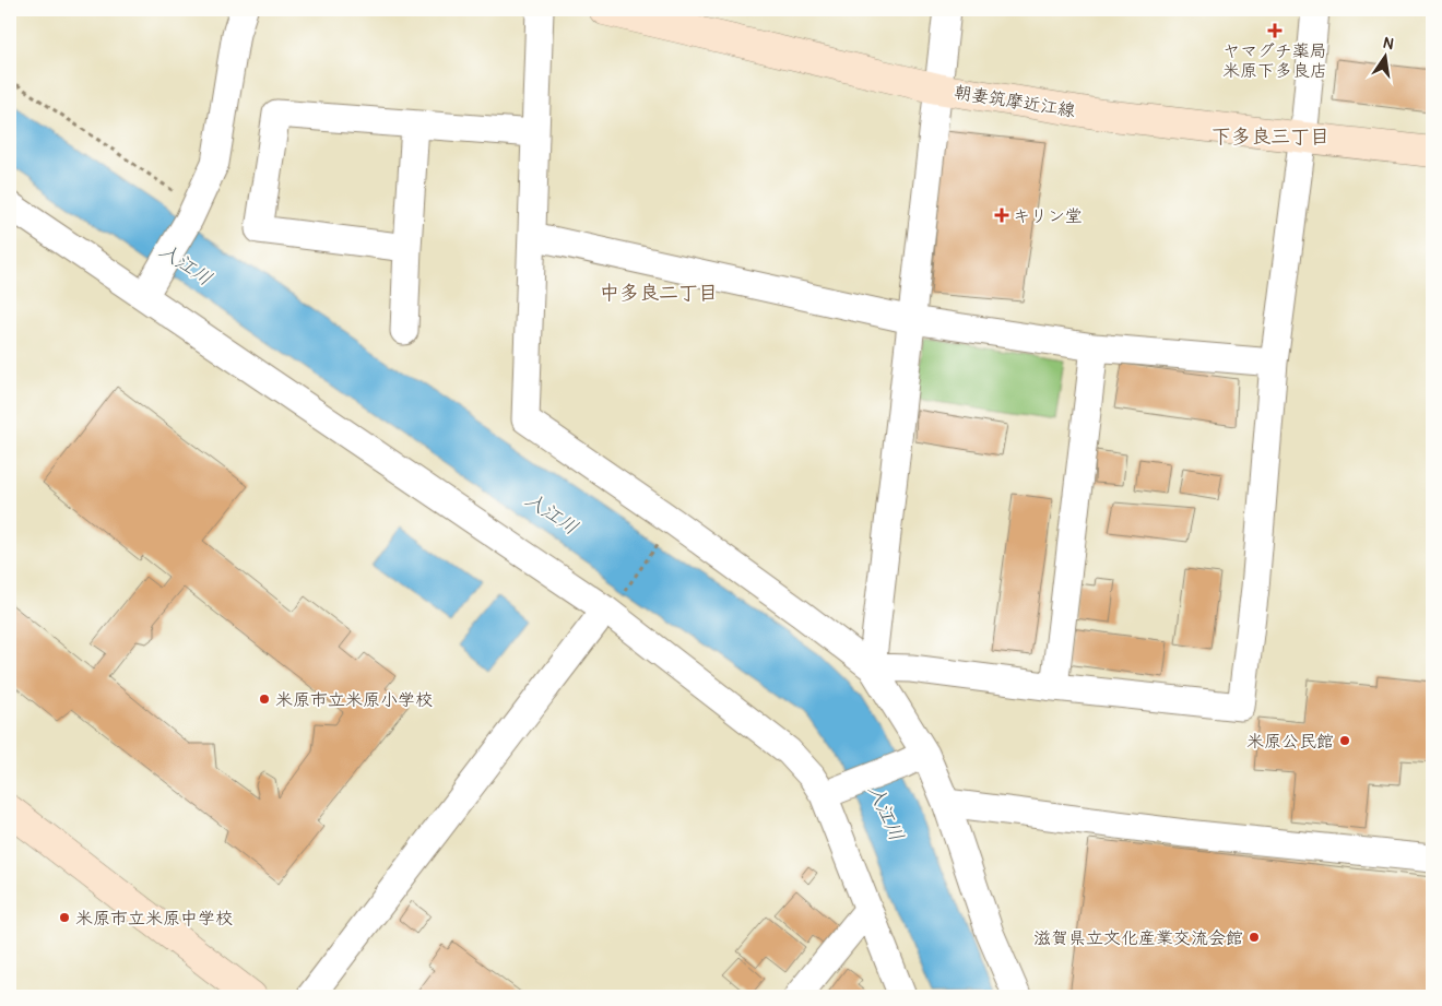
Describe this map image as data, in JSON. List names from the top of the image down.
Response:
{
  "streets": {
    "main road": ["朝妻筑摩近江線"]
  },
  "districts": ["下多良三丁目", "中多良二丁目"],
  "water": ["入江川"],
  "places": {
    "health": ["ヤマグチ薬局 米原下多良店", "キリン堂"],
    "other": [
      "米原市立米原小学校",
      "米原公民館",
      "米原市立米原中学校",
      "滋賀県立文化産業交流会館"
    ]
  },
  "north": "top"
}
